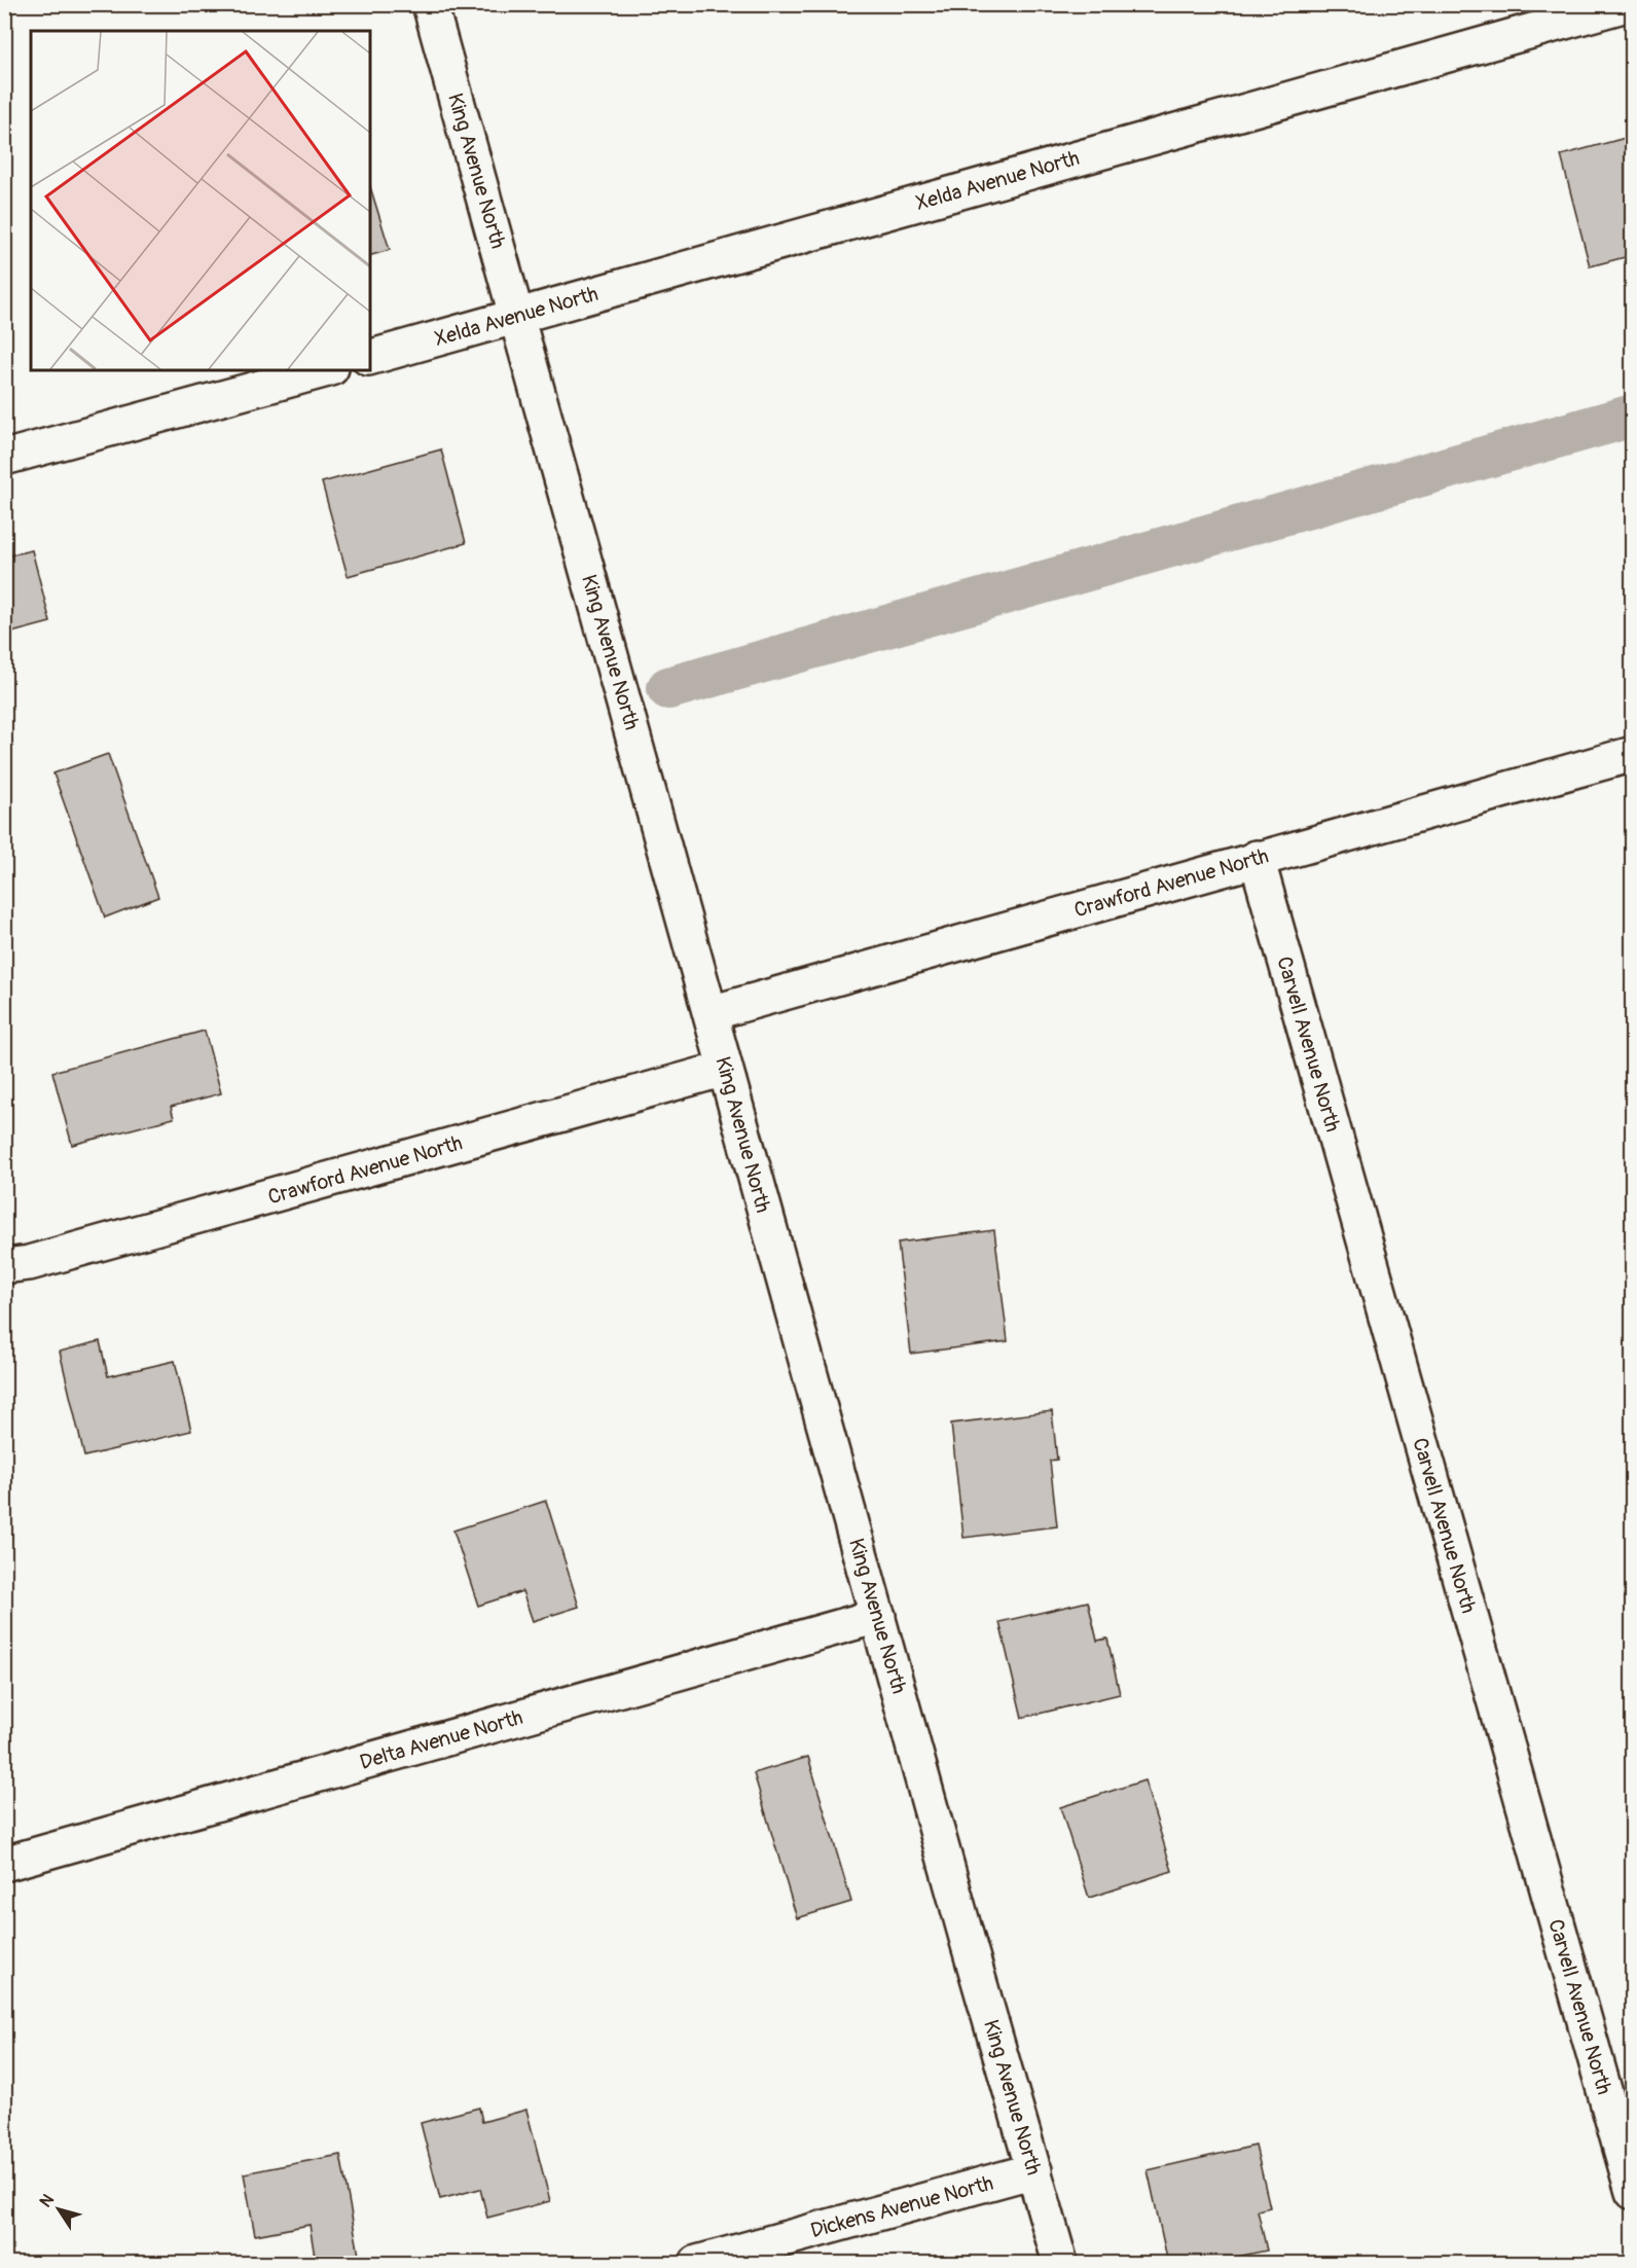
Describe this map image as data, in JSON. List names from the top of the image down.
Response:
{
  "streets": {
    "street": [
      "King Avenue North",
      "Xelda Avenue North",
      "Crawford Avenue North",
      "Carvell Avenue North",
      "Delta Avenue North",
      "Dickens Avenue North"
    ]
  },
  "crossings": [
    ["King Avenue North", "Xelda Avenue North"],
    ["King Avenue North", "Crawford Avenue North"],
    ["King Avenue North", "Delta Avenue North"],
    ["King Avenue North", "Dickens Avenue North"],
    ["Crawford Avenue North", "Carvell Avenue North"]
  ],
  "north": "top left"
}
